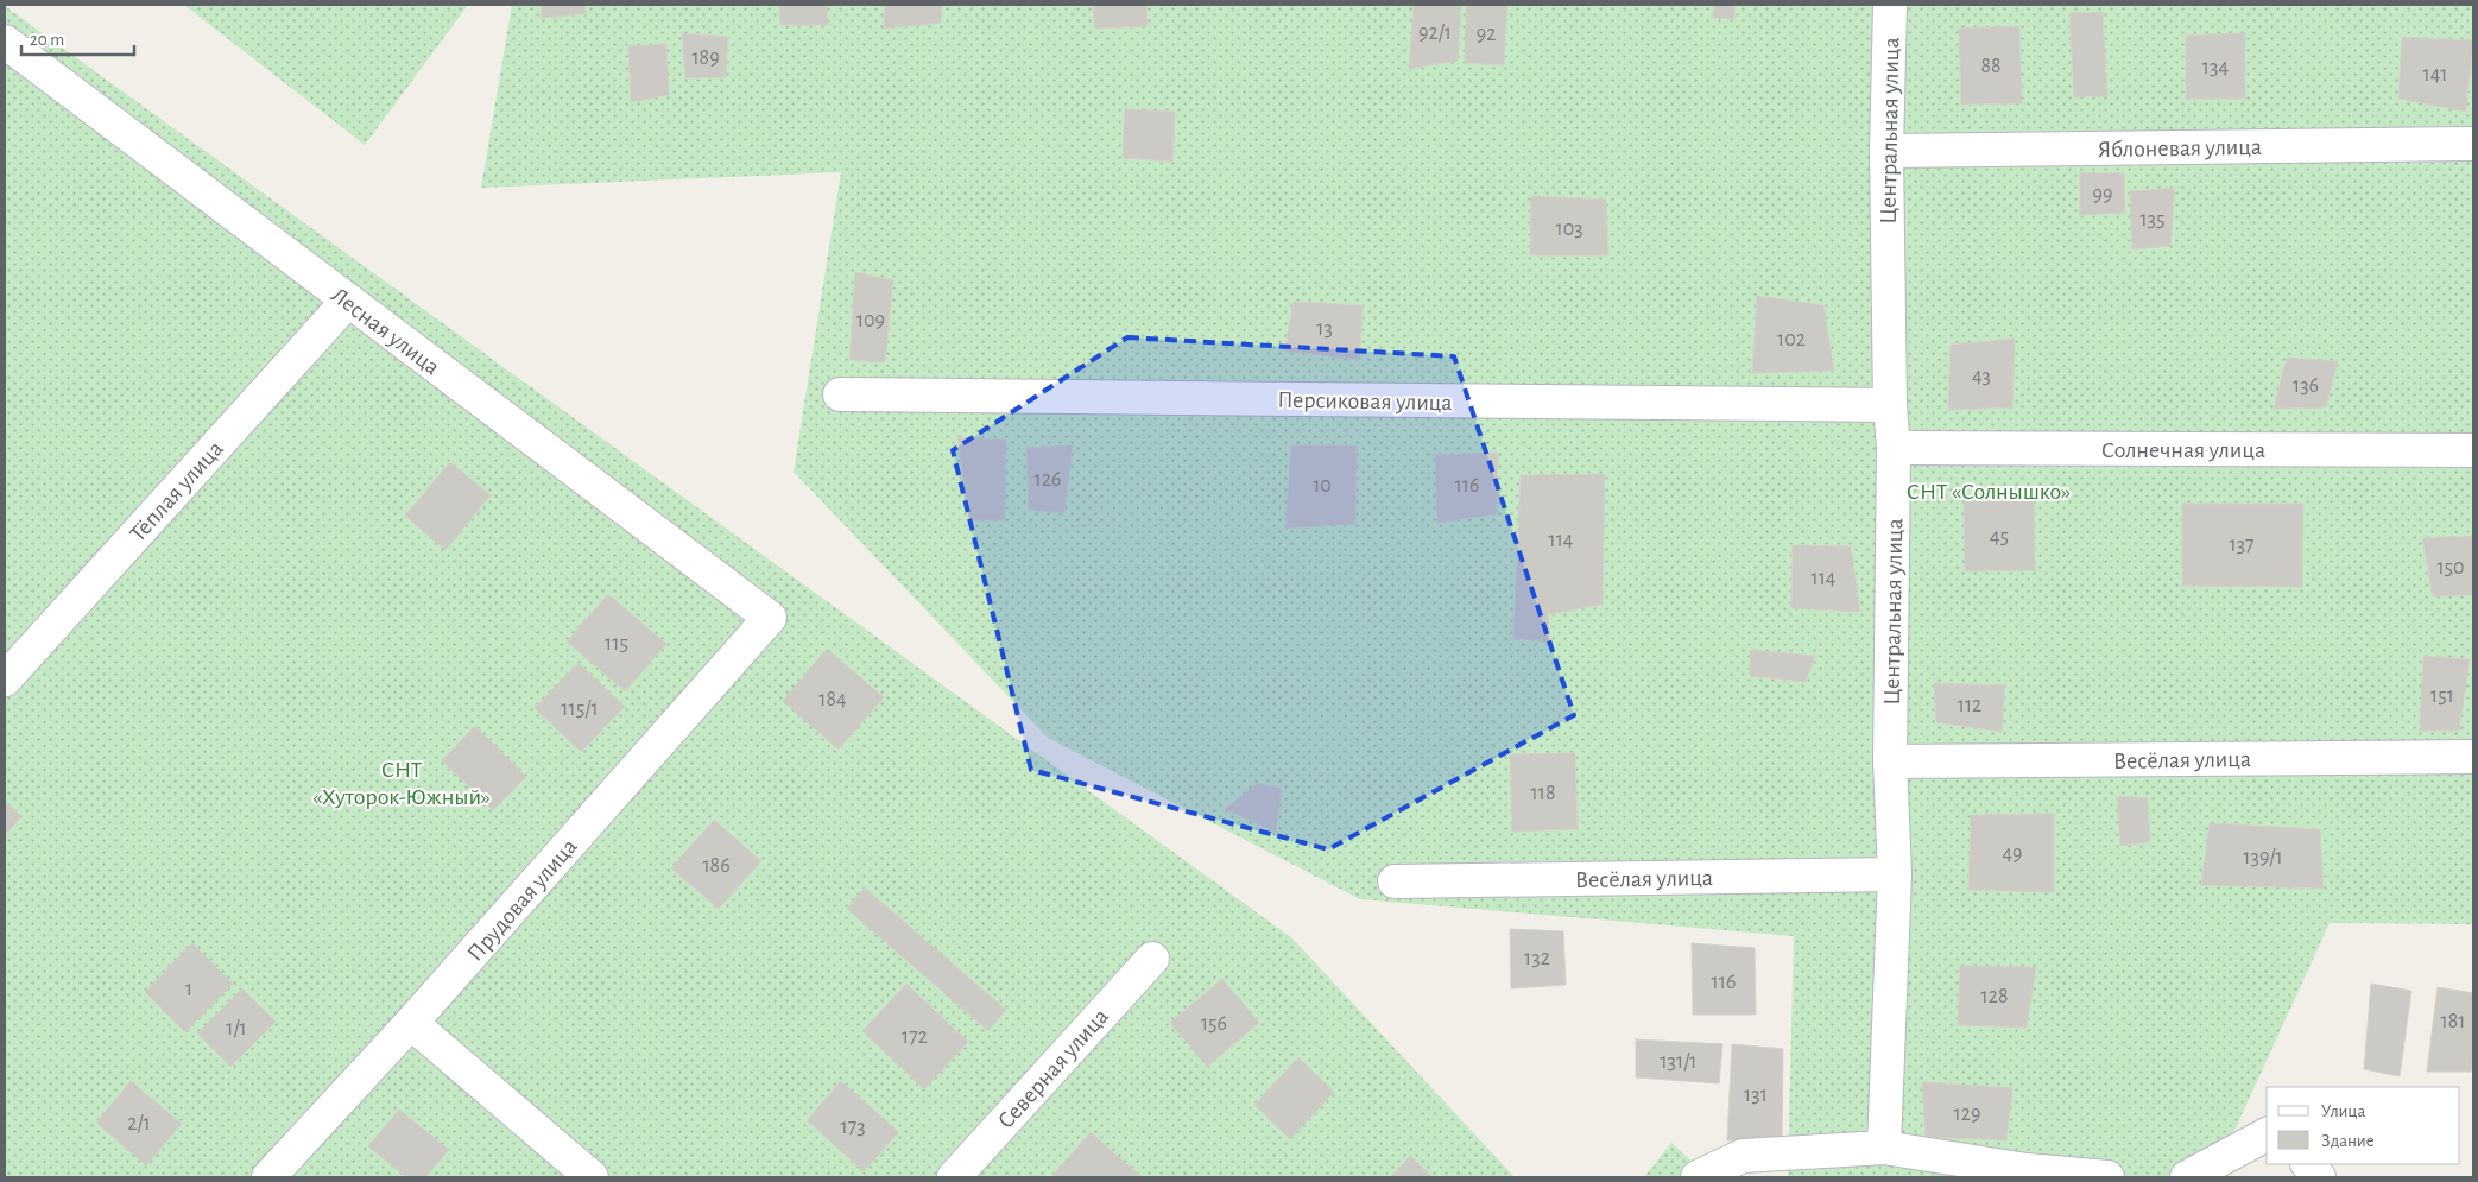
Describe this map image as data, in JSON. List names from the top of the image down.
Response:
{
  "streets": {
    "street": [
      "Центральная улица",
      "Яблоневая улица",
      "Лесная улица",
      "Персиковая улица",
      "Солнечная улица",
      "Тёплая улица",
      "Весёлая улица",
      "Прудовая улица",
      "Северная улица"
    ]
  },
  "crossings": [
    ["Центральная улица", "Яблоневая улица"],
    ["Центральная улица", "Персиковая улица"],
    ["Центральная улица", "Солнечная улица"],
    ["Центральная улица", "Весёлая улица"],
    ["Лесная улица", "Тёплая улица"],
    ["Лесная улица", "Прудовая улица"]
  ],
  "parks": ["СНТ «Солнышко»", "СНТ «Хуторок-Южный»"],
  "house_numbers": [
    "92/1",
    "92",
    "189",
    "88",
    "134",
    "141",
    "99",
    "135",
    "103",
    "109",
    "13",
    "102",
    "43",
    "136",
    "126",
    "10",
    "116",
    "45",
    "114",
    "137",
    "150",
    "114",
    "115",
    "151",
    "184",
    "112",
    "115/1",
    "118",
    "49",
    "139/1",
    "186",
    "132",
    "116",
    "1",
    "128",
    "181",
    "156",
    "1/1",
    "172",
    "131/1",
    "131",
    "129",
    "2/1",
    "173"
  ],
  "legend": ["Улица", "Здание"],
  "scale_bar": "20 m"
}
